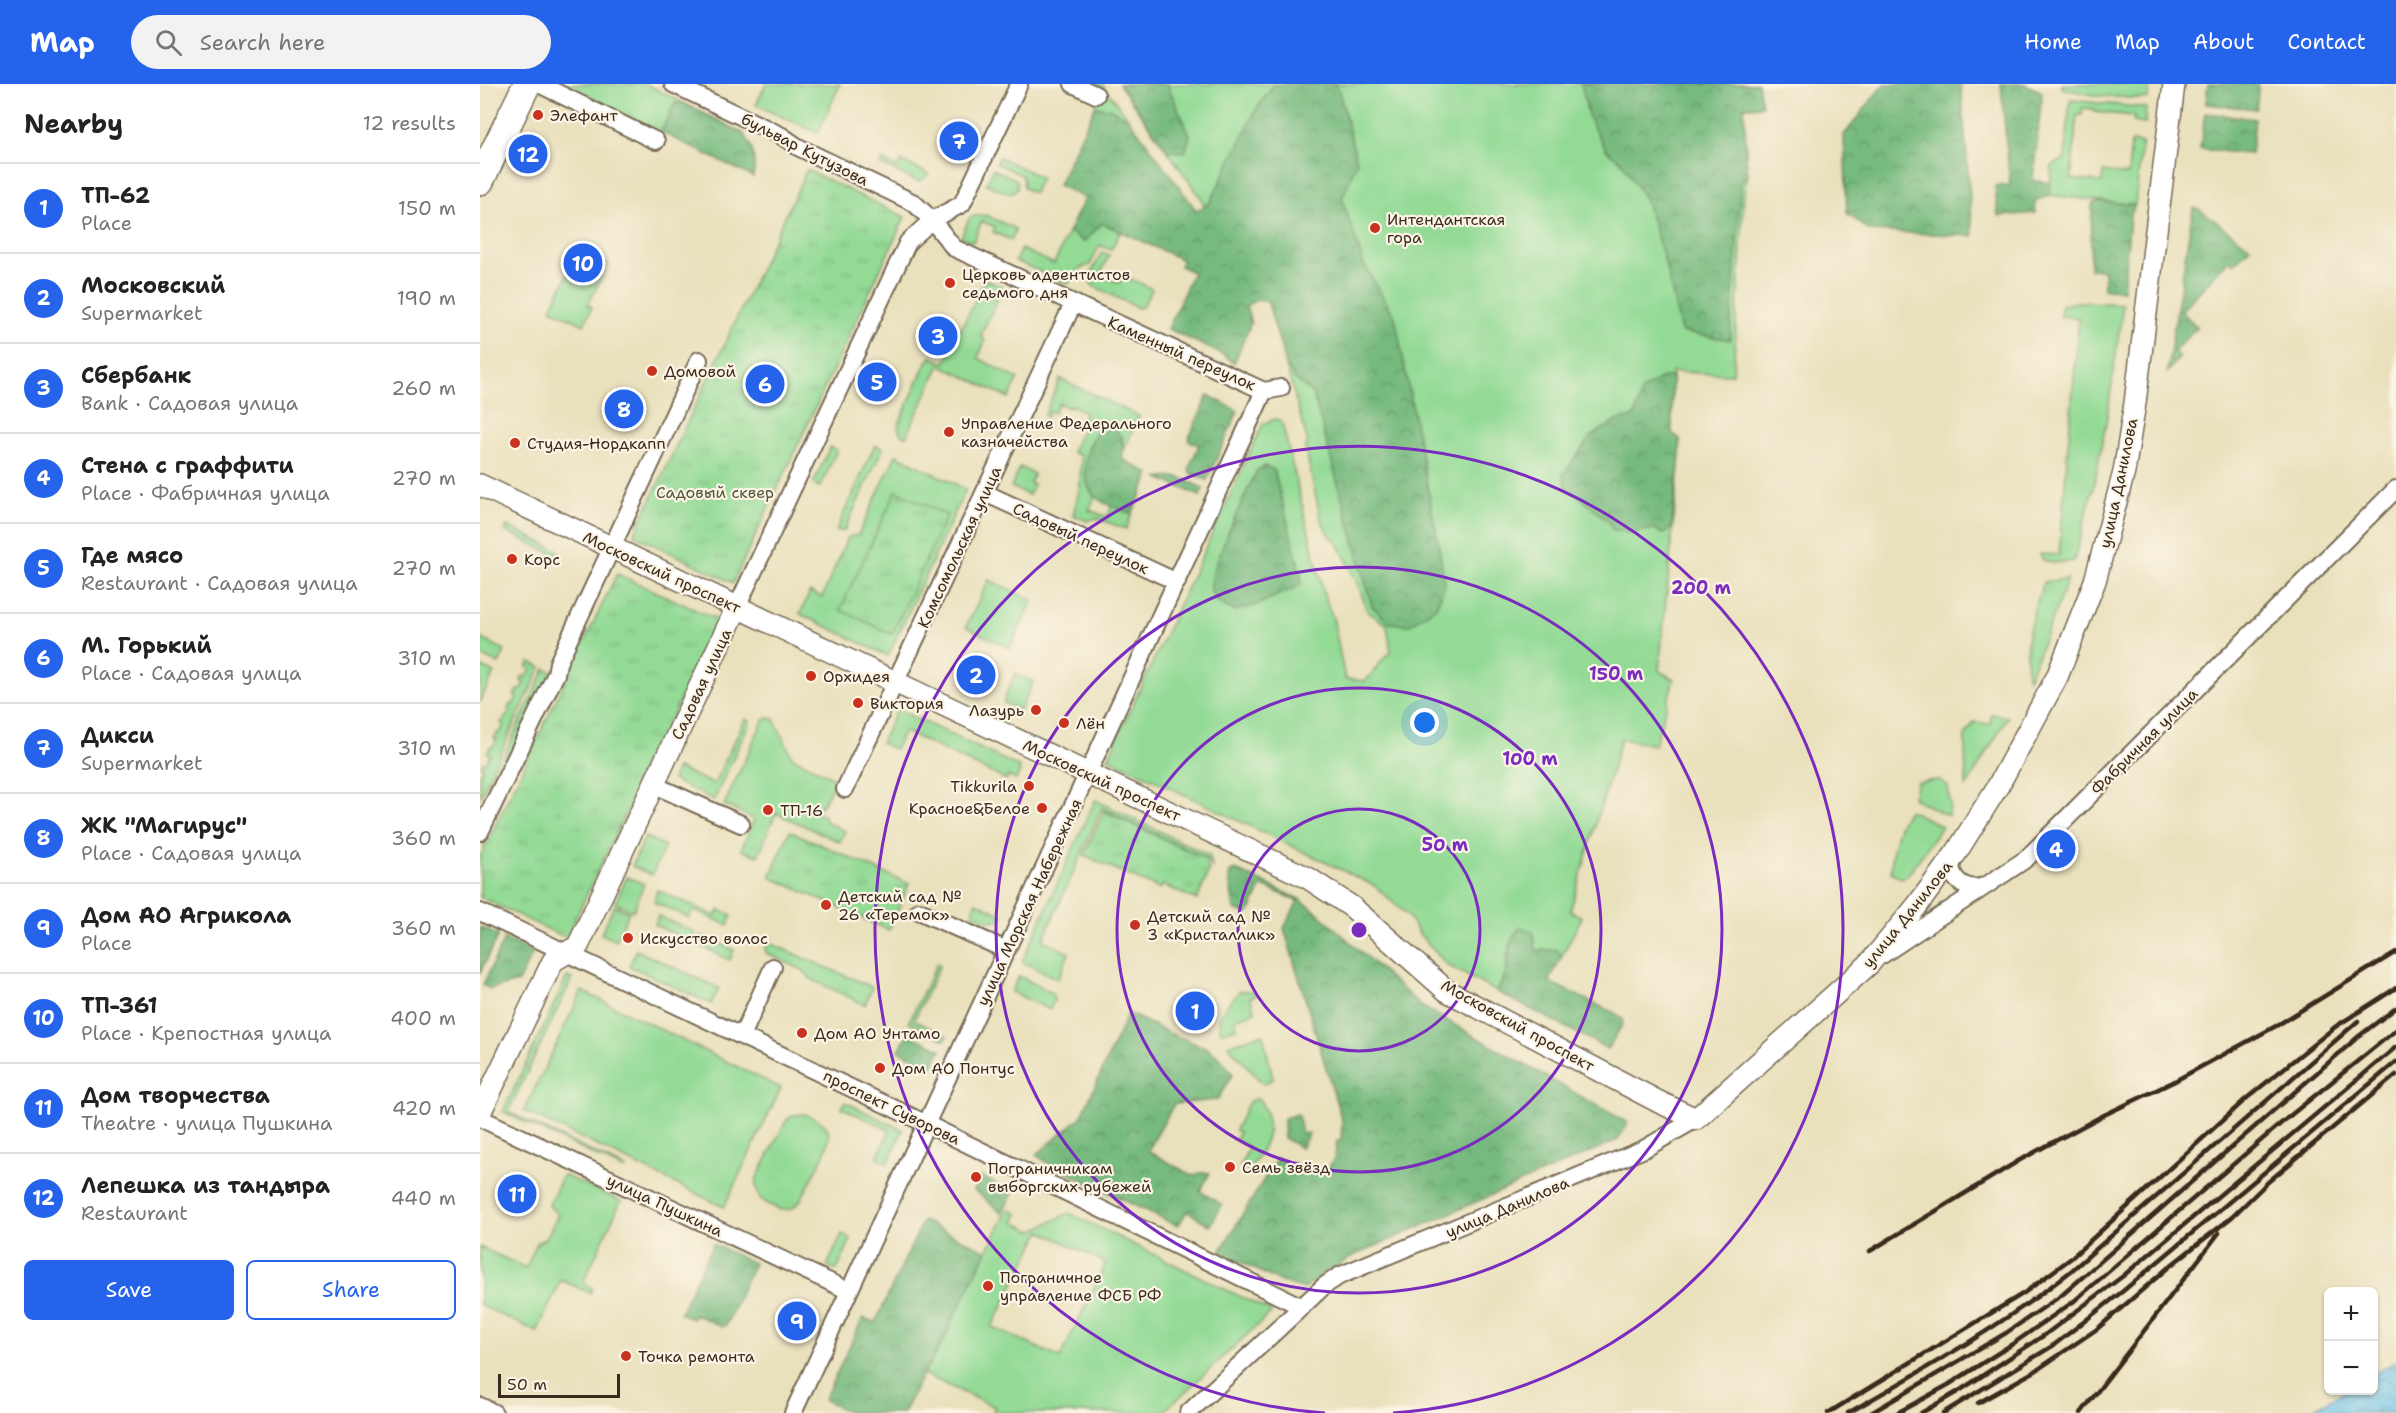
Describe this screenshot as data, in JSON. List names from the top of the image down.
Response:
{
  "streets": {
    "street": [
      "бульвар Кутузова",
      "Каменный переулок",
      "улица Данилова",
      "Садовый переулок",
      "Комсомольская улица",
      "Московский проспект",
      "Садовая улица",
      "Фабричная улица",
      "улица Морская Набережная",
      "проспект Суворова",
      "улица Пушкина"
    ]
  },
  "crossings": [
    ["бульвар Кутузова", "Каменный переулок"],
    ["бульвар Кутузова", "Садовая улица"],
    ["Каменный переулок", "Комсомольская улица"],
    ["Каменный переулок", "Садовая улица"],
    ["Каменный переулок", "улица Морская Набережная"],
    ["улица Данилова", "Московский проспект"],
    ["улица Данилова", "Фабричная улица"],
    ["улица Данилова", "проспект Суворова"],
    ["Садовый переулок", "Комсомольская улица"],
    ["Садовый переулок", "улица Морская Набережная"],
    ["Комсомольская улица", "Московский проспект"],
    ["Московский проспект", "Садовая улица"],
    ["Московский проспект", "улица Морская Набережная"],
    ["Садовая улица", "проспект Суворова"],
    ["Садовая улица", "улица Пушкина"],
    ["улица Морская Набережная", "проспект Суворова"],
    ["улица Морская Набережная", "улица Пушкина"]
  ],
  "parks": ["Садовый сквер"],
  "places": [
    "Элефант",
    "Интендантская гора",
    "Церковь адвентистов седьмого дня",
    "Домовой",
    "Управление Федерального казначейства",
    "Студия-Нордкапп",
    "Корс",
    "Орхидея",
    "Виктория",
    "Лазурь",
    "Лён",
    "Tikkurila",
    "Красное&Белое",
    "ТП-16",
    "Детский сад № 26 «Теремок»",
    "Детский сад № 3 «Кристаллик»",
    "Искусство волос",
    "Дом АО Унтамо",
    "Дом АО Понтус",
    "Семь звёзд",
    "Пограничникам выборгских рубежей",
    "Пограничное управление ФСБ РФ",
    "Точка ремонта"
  ],
  "scale_bar": "50 m",
  "page": {
    "header": "Map",
    "search": "Search here",
    "nav": [
      "Home",
      "Map",
      "About",
      "Contact"
    ],
    "heading": ["Nearby", "12 results"],
    "pins": [
      "7",
      "12",
      "10",
      "3",
      "5",
      "6",
      "8",
      "2",
      "4",
      "1",
      "11",
      "9"
    ],
    "list": [
      {
        "mark": "1",
        "name": "ТП-62",
        "note": "Place",
        "value": "150 m"
      },
      {
        "mark": "2",
        "name": "Московский",
        "note": "Supermarket",
        "value": "190 m"
      },
      {
        "mark": "3",
        "name": "Сбербанк",
        "note": "Bank · Садовая улица",
        "value": "260 m"
      },
      {
        "mark": "4",
        "name": "Стена с граффити",
        "note": "Place · Фабричная улица",
        "value": "270 m"
      },
      {
        "mark": "5",
        "name": "Где мясо",
        "note": "Restaurant · Садовая улица",
        "value": "270 m"
      },
      {
        "mark": "6",
        "name": "М. Горький",
        "note": "Place · Садовая улица",
        "value": "310 m"
      },
      {
        "mark": "7",
        "name": "Дикси",
        "note": "Supermarket",
        "value": "310 m"
      },
      {
        "mark": "8",
        "name": "ЖК \"Магирус\"",
        "note": "Place · Садовая улица",
        "value": "360 m"
      },
      {
        "mark": "9",
        "name": "Дом АО Агрикола",
        "note": "Place",
        "value": "360 m"
      },
      {
        "mark": "10",
        "name": "ТП-361",
        "note": "Place · Крепостная улица",
        "value": "400 m"
      },
      {
        "mark": "11",
        "name": "Дом творчества",
        "note": "Theatre · улица Пушкина",
        "value": "420 m"
      },
      {
        "mark": "12",
        "name": "Лепешка из тандыра",
        "note": "Restaurant",
        "value": "440 m"
      }
    ],
    "buttons": ["Save", "Share"],
    "map_buttons": ["+", "−"],
    "scale": "50 m"
  },
  "rings": [
    "200 m",
    "150 m",
    "100 m",
    "50 m"
  ]
}
